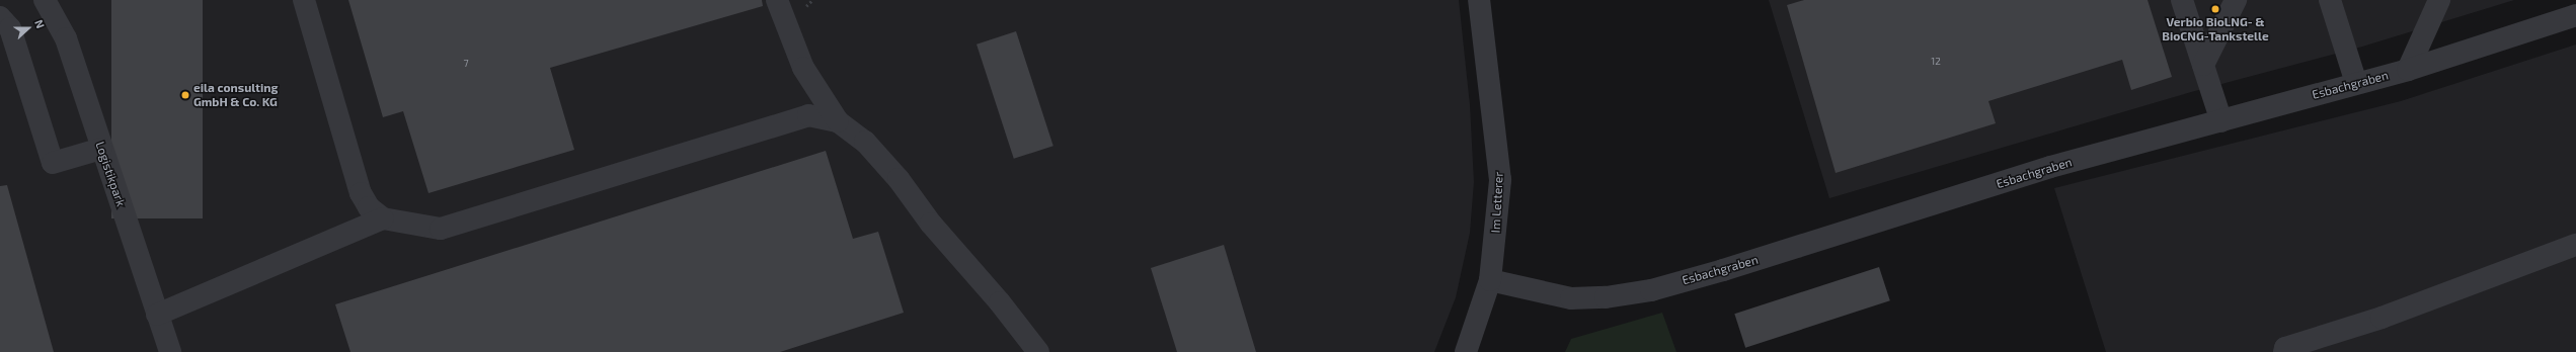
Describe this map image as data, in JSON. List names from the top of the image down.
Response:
{
  "streets": {
    "street": ["Esbachgraben", "Logistikpark", "Im Letterer"]
  },
  "crossings": [
    ["Esbachgraben", "Im Letterer"]
  ],
  "places": ["Verbio BioLNG- & BioCNG-Tankstelle", "eila consulting GmbH & Co. KG"],
  "house_numbers": ["12", "7"],
  "north": "right"
}
